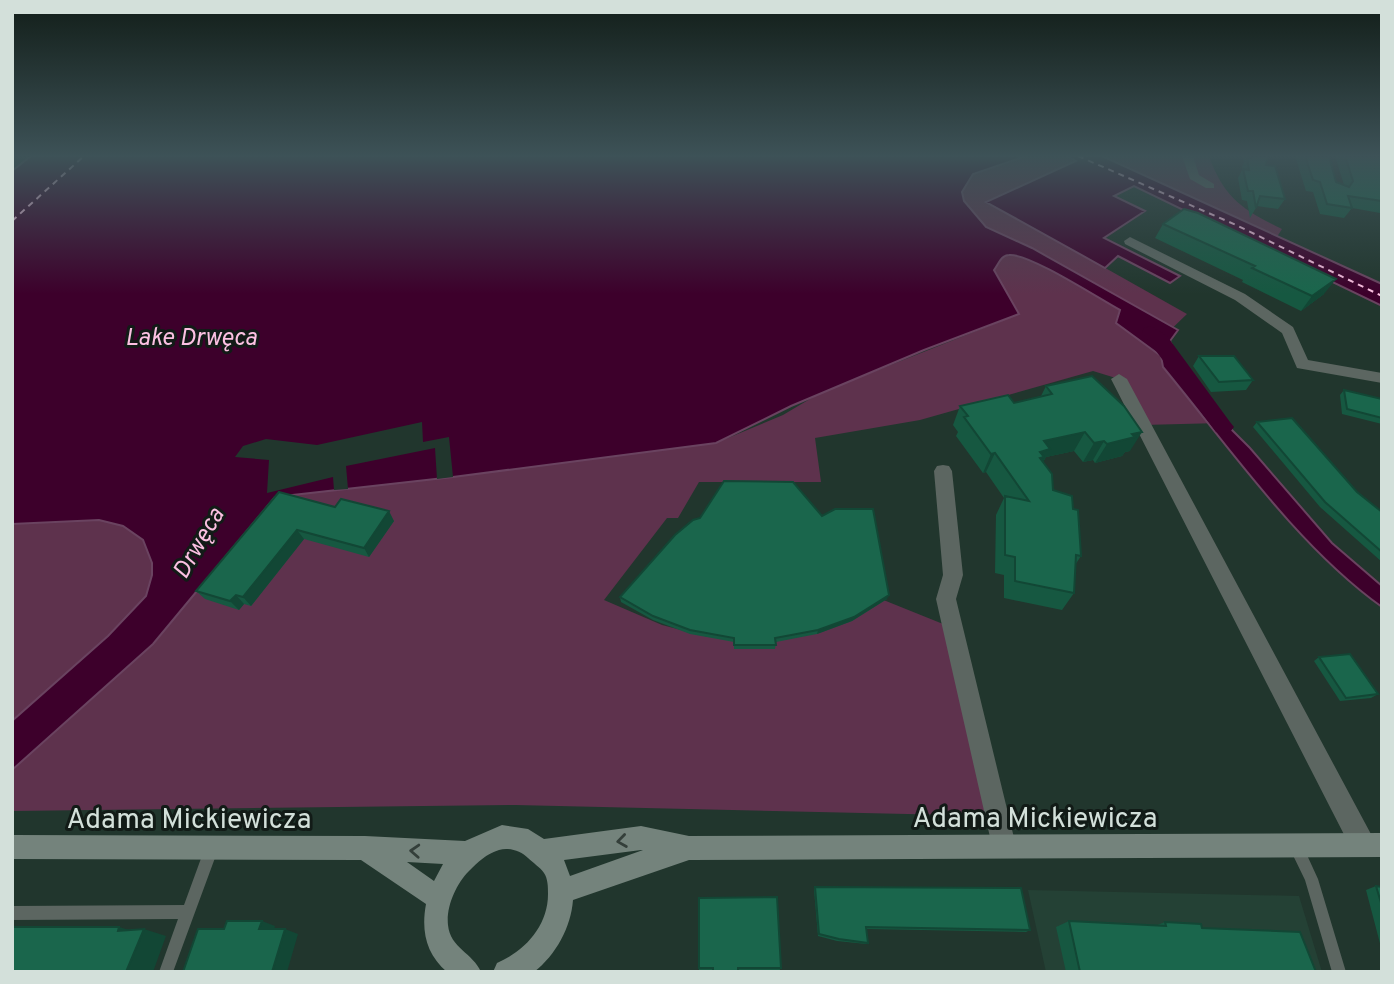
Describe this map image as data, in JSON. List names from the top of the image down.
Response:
{
  "streets": {
    "main road": ["Adama Mickiewicza"]
  },
  "water": ["Lake Drwęca", "Drwęca"]
}
